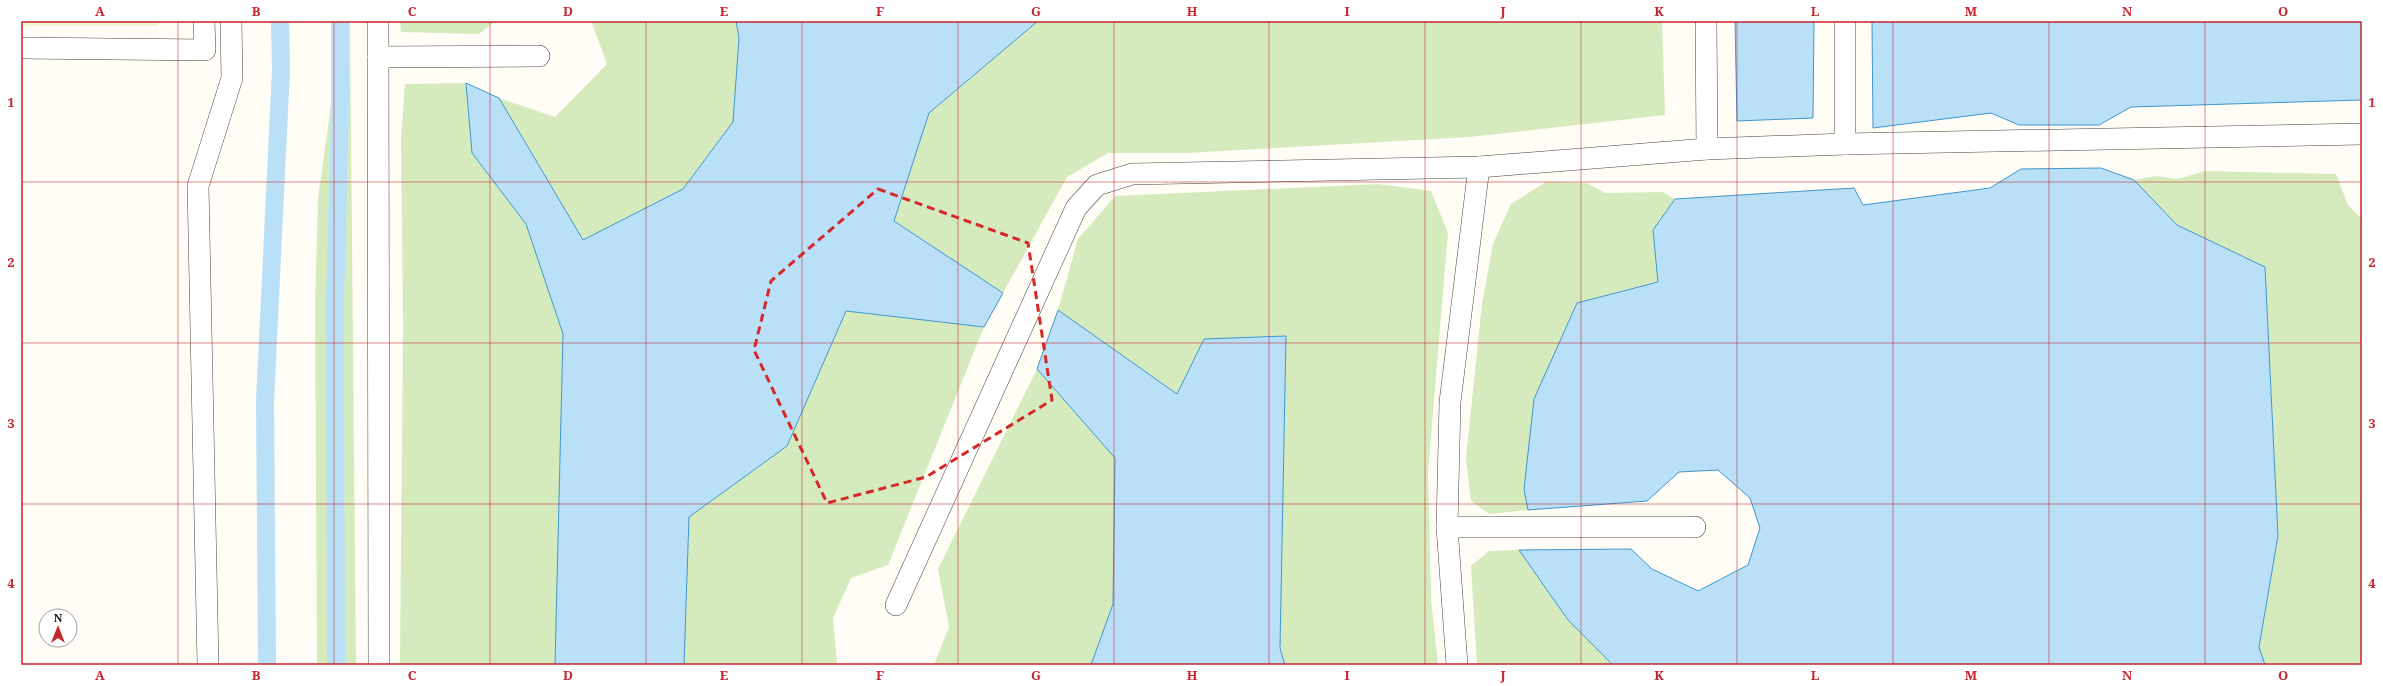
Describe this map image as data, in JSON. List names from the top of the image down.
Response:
{
  "north": "top",
  "grid": {
    "columns": [
      "A",
      "B",
      "C",
      "D",
      "E",
      "F",
      "G",
      "H",
      "I",
      "J",
      "K",
      "L",
      "M",
      "N",
      "O"
    ],
    "rows": [
      "1",
      "2",
      "3",
      "4"
    ]
  }
}
